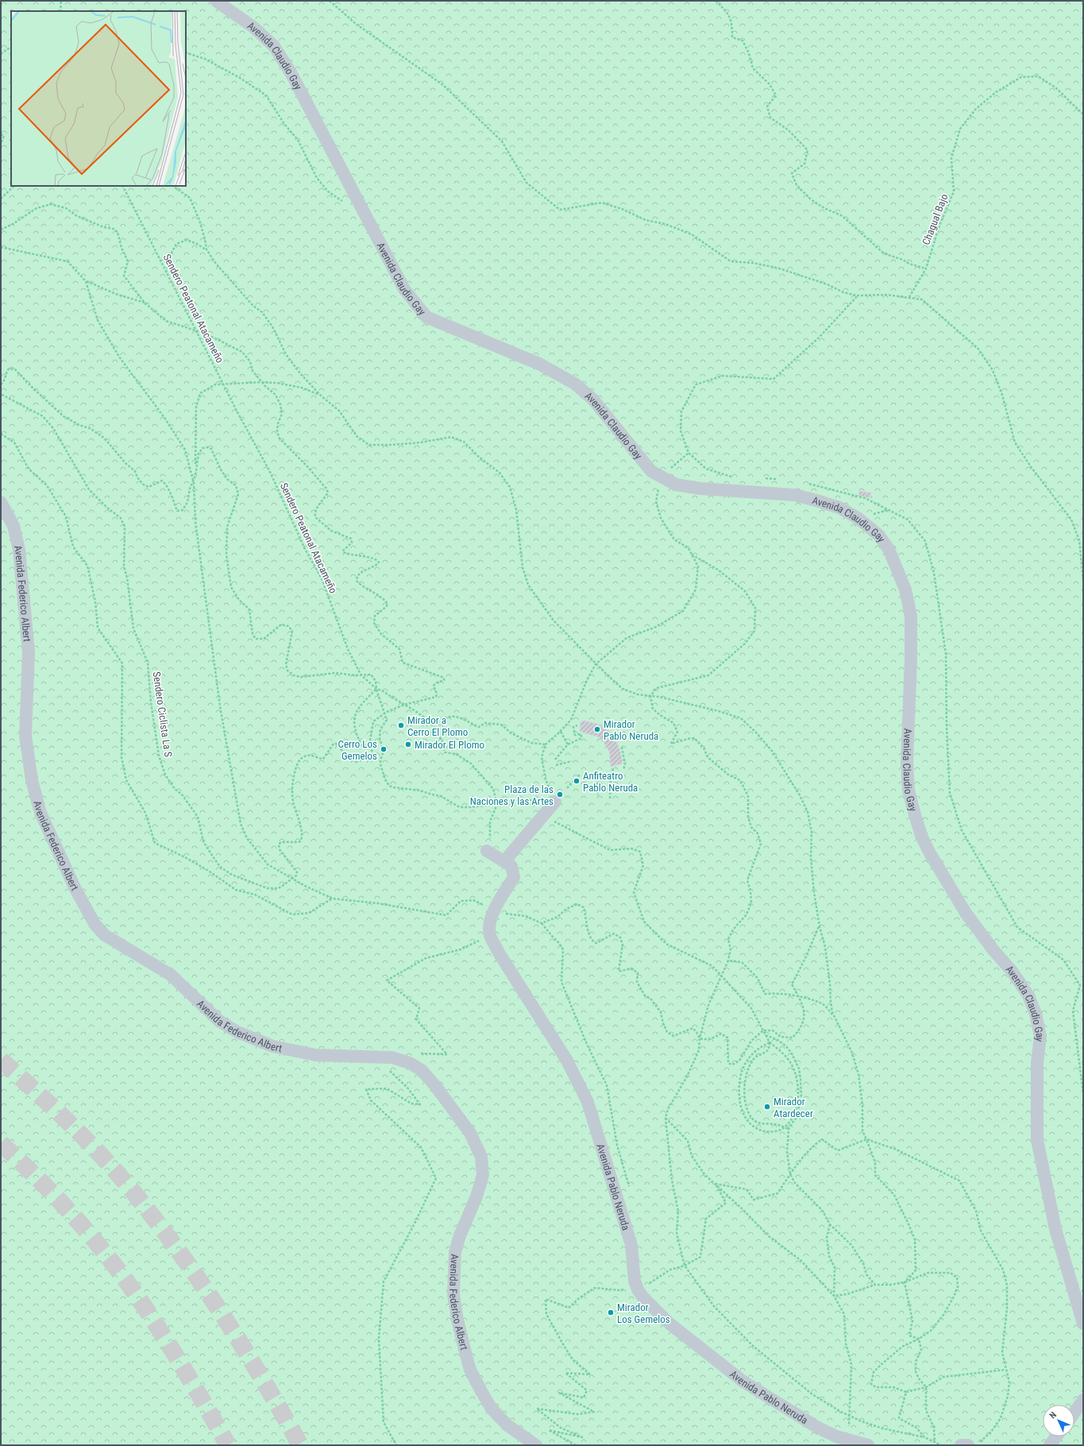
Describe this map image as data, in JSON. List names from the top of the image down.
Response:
{
  "streets": {
    "street": ["Avenida Claudio Gay", "Avenida Federico Albert", "Avenida Pablo Neruda"],
    "path": ["Chagual Bajo", "Sendero Peatonal Atacameño", "Sendero Ciclista La S"]
  },
  "places": [
    "Mirador a Cerro El Plomo",
    "Mirador Pablo Neruda",
    "Mirador El Plomo",
    "Cerro Los Gemelos",
    "Anfiteatro Pablo Neruda",
    "Plaza de las Naciones y las Artes",
    "Mirador Atardecer",
    "Mirador Los Gemelos"
  ],
  "north": "top left"
}
